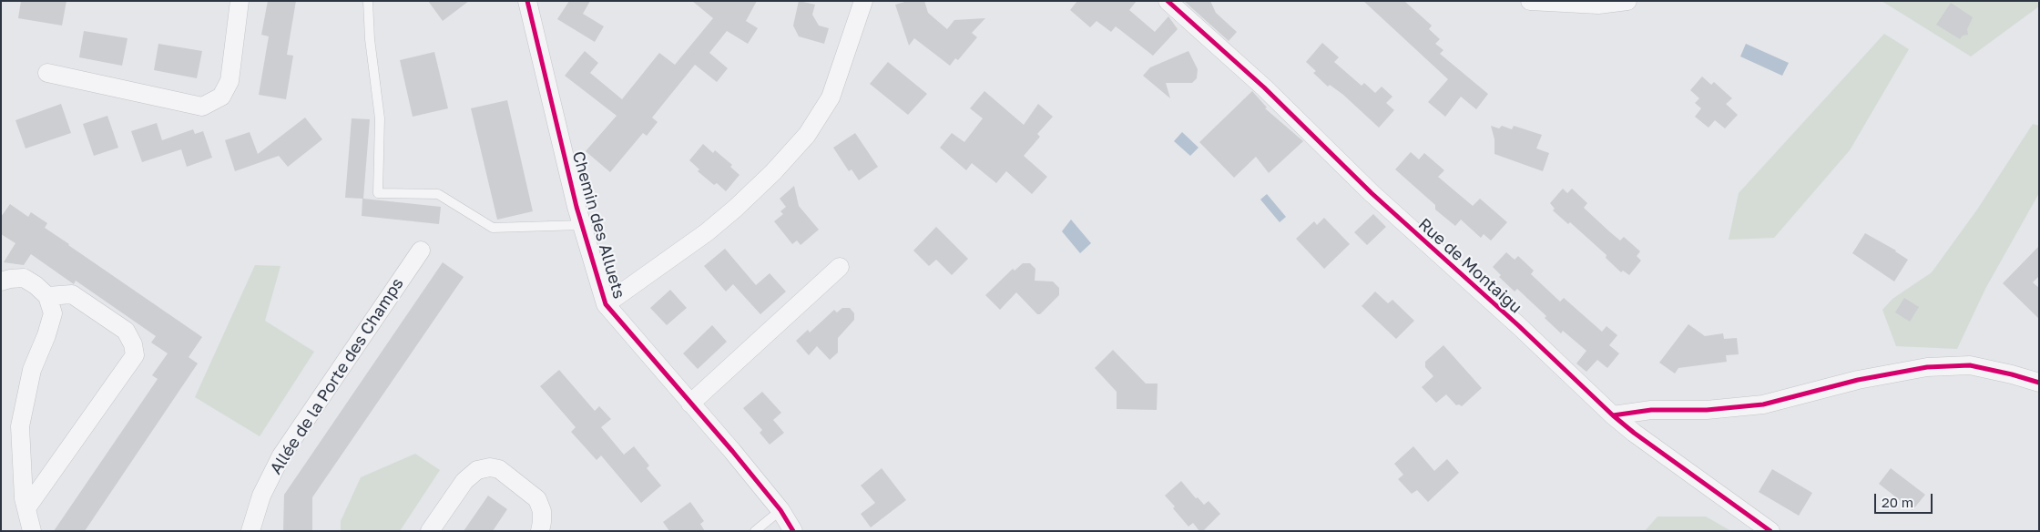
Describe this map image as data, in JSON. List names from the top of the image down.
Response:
{
  "streets": {
    "street": ["Chemin des Alluets", "Rue de Montaigu", "Allée de la Porte des Champs"]
  },
  "scale_bar": "20 m"
}
